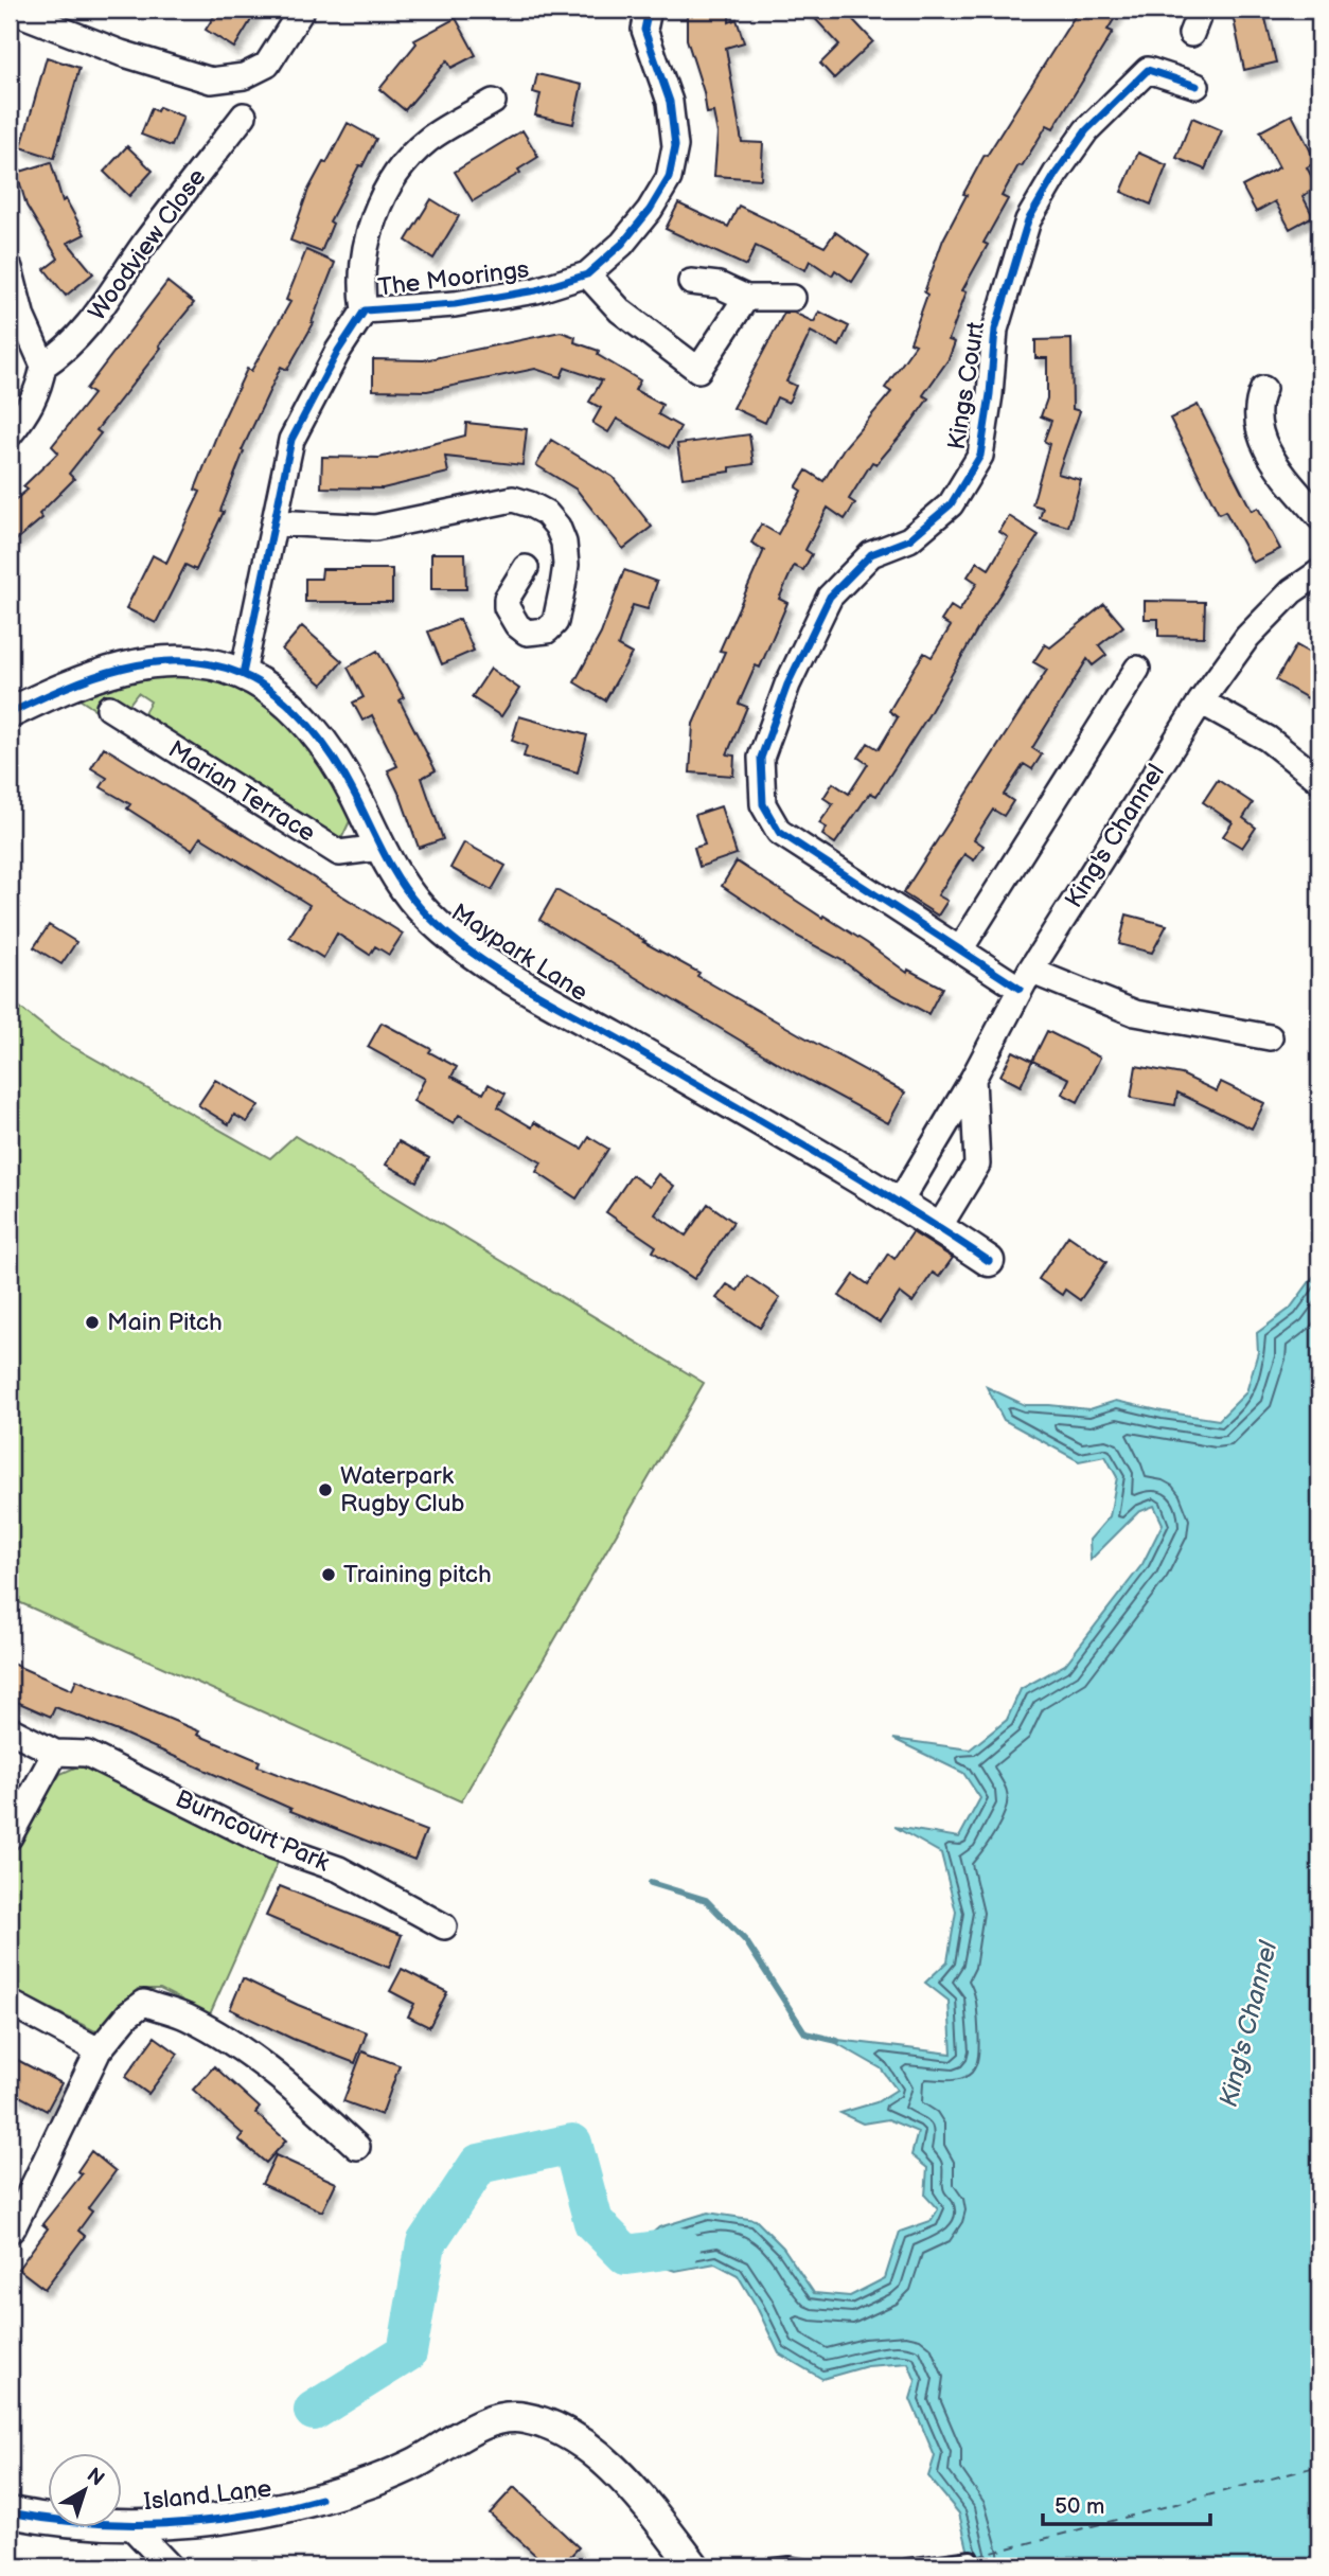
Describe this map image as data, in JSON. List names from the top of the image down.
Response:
{
  "streets": {
    "street": [
      "Woodview Close",
      "The Moorings",
      "Kings Court",
      "Marian Terrace",
      "King's Channel",
      "Maypark Lane",
      "Burncourt Park",
      "Island Lane"
    ]
  },
  "crossings": [
    ["The Moorings", "Maypark Lane"],
    ["Kings Court", "King's Channel"],
    ["Marian Terrace", "Maypark Lane"],
    ["King's Channel", "Maypark Lane"]
  ],
  "water": ["King's Channel"],
  "places": ["Main Pitch", "Waterpark Rugby Club", "Training pitch"],
  "scale_bar": "50 m",
  "north": "top right"
}
